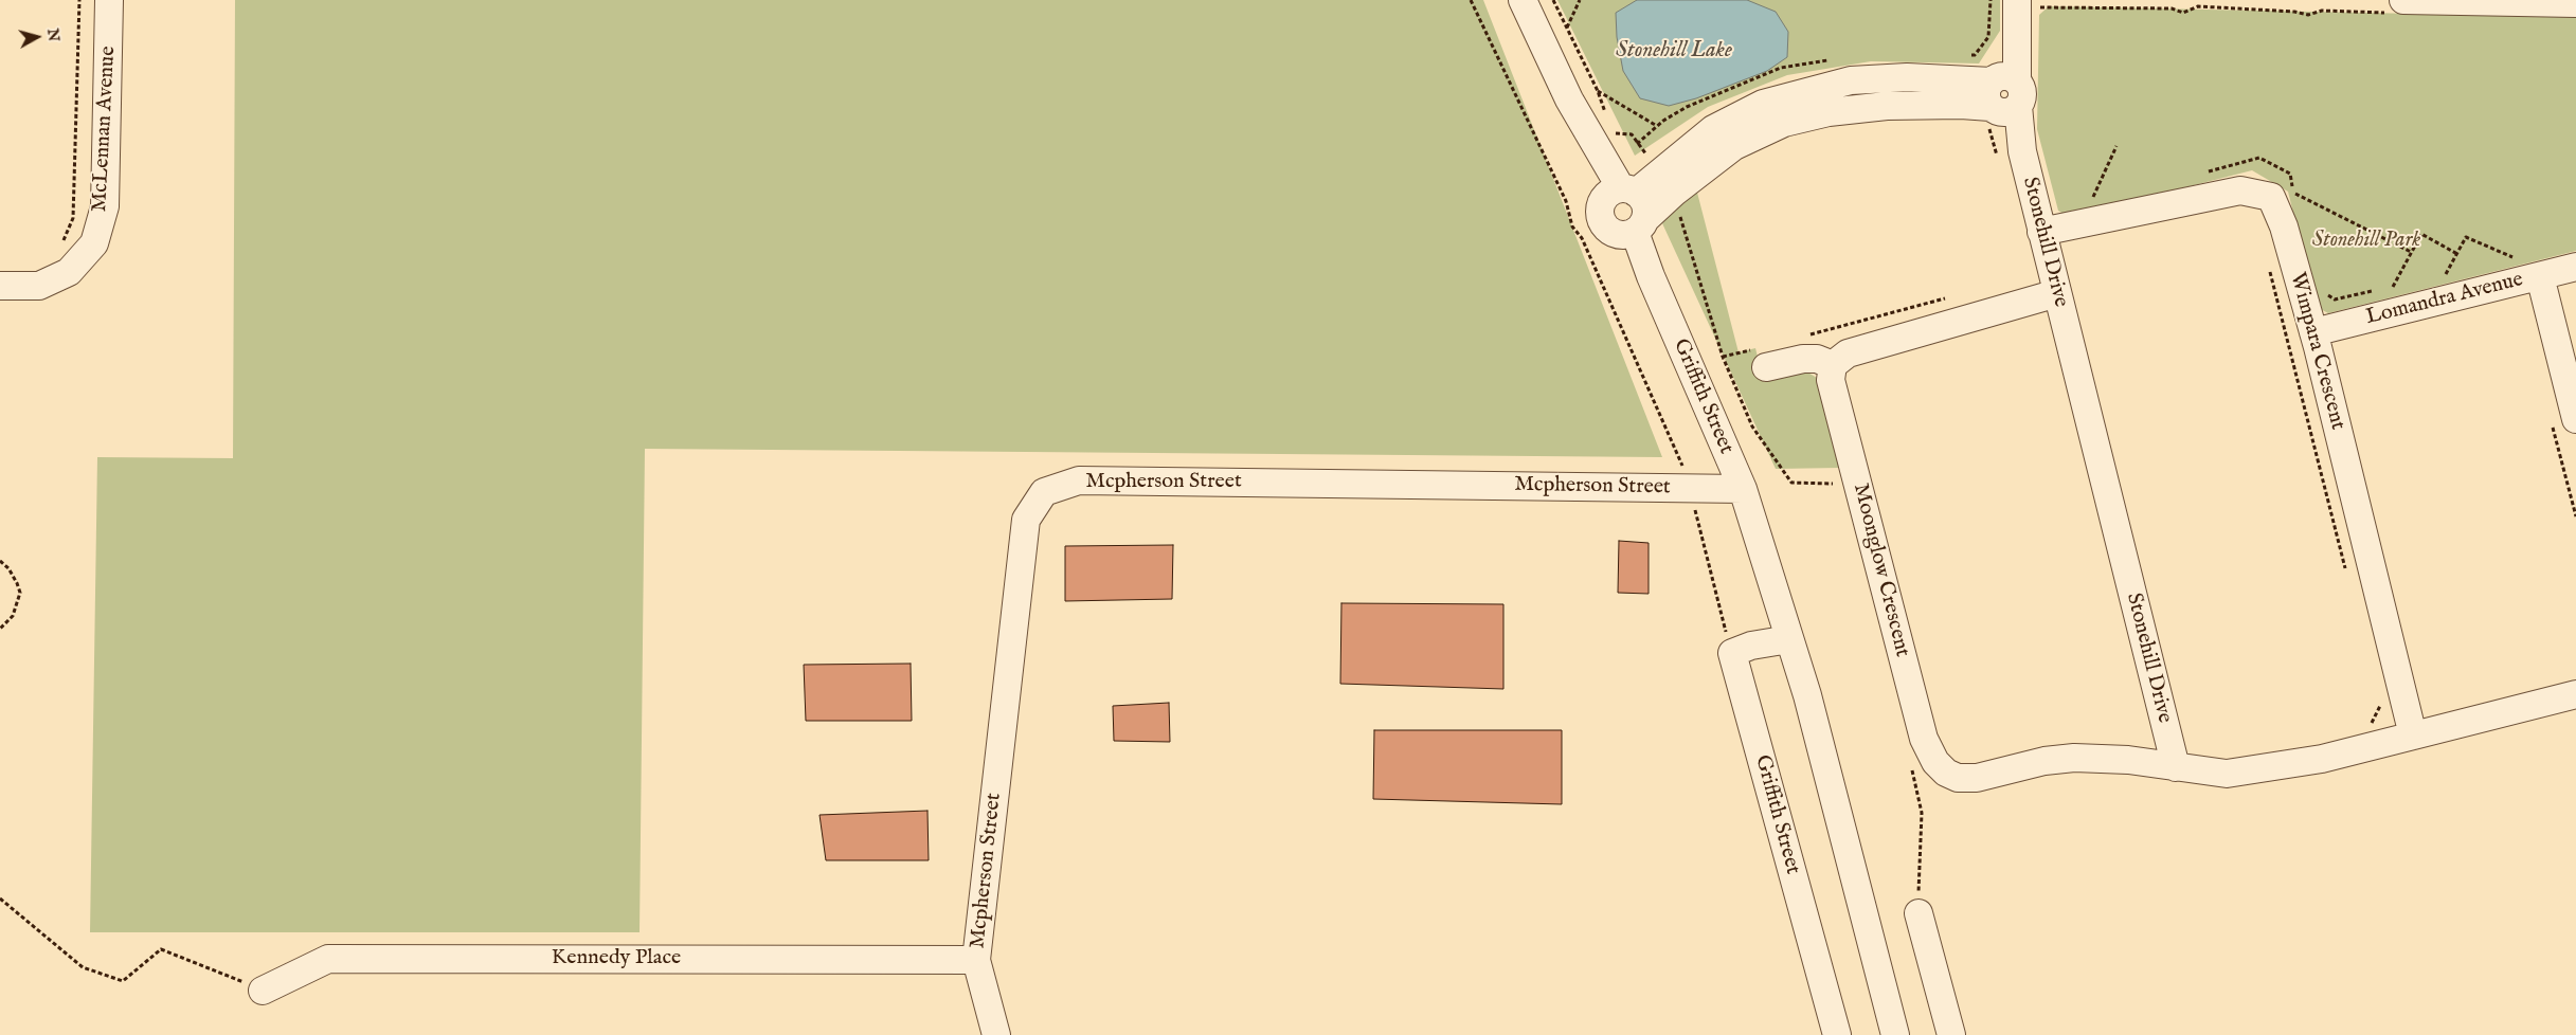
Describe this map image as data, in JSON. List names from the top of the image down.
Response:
{
  "streets": {
    "street": [
      "McLennan Avenue",
      "Stonehill Drive",
      "Lomandra Avenue",
      "Wimpara Crescent",
      "Griffith Street",
      "Mcpherson Street",
      "Moonglow Crescent",
      "Kennedy Place"
    ]
  },
  "crossings": [
    ["Stonehill Drive", "Wimpara Crescent"],
    ["Stonehill Drive", "Moonglow Crescent"],
    ["Lomandra Avenue", "Wimpara Crescent"],
    ["Griffith Street", "Mcpherson Street"],
    ["Mcpherson Street", "Kennedy Place"]
  ],
  "water": ["Stonehill Lake"],
  "parks": ["Stonehill Park"],
  "north": "right"
}
